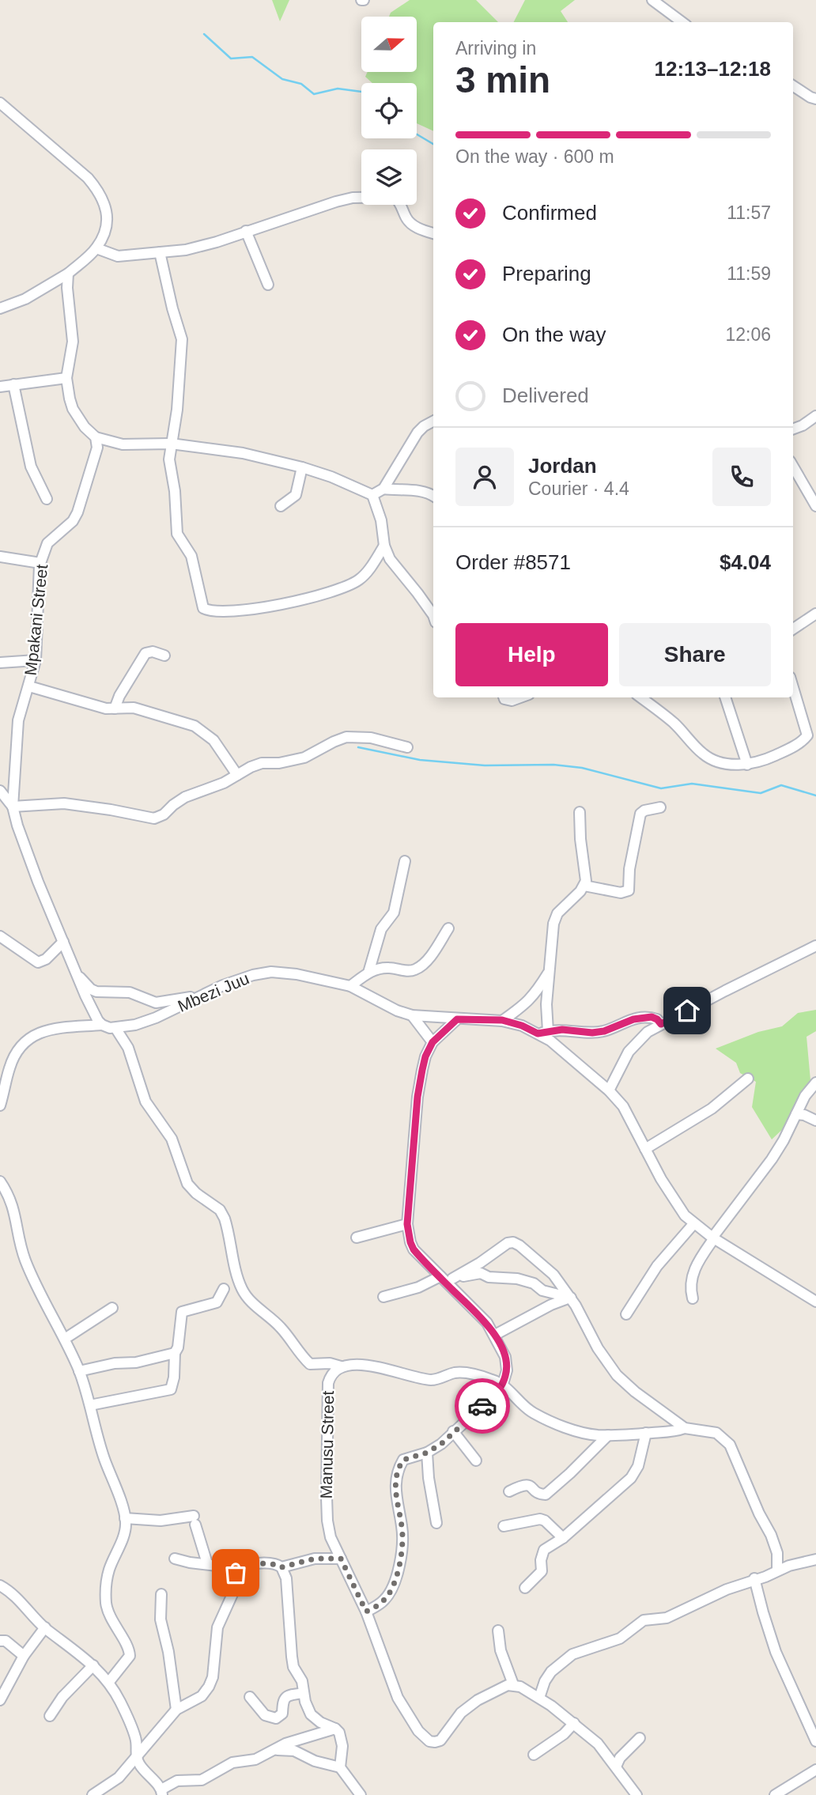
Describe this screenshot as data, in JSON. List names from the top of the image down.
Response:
{
  "streets": {
    "street": ["Mpakani Street", "Mbezi Juu", "Manusu Street"]
  },
  "north": "right",
  "page": {
    "heading": ["3 min", "Arriving in", "12:13–12:18"],
    "panel": [
      "Jordan",
      "Courier · 4.4",
      "Order #8571",
      "$4.04"
    ],
    "bar": "On the way · 600 m",
    "list": [
      ["Confirmed", "11:57"],
      ["Preparing", "11:59"],
      ["On the way", "12:06"],
      "Delivered"
    ],
    "buttons": ["Help", "Share"]
  }
}
